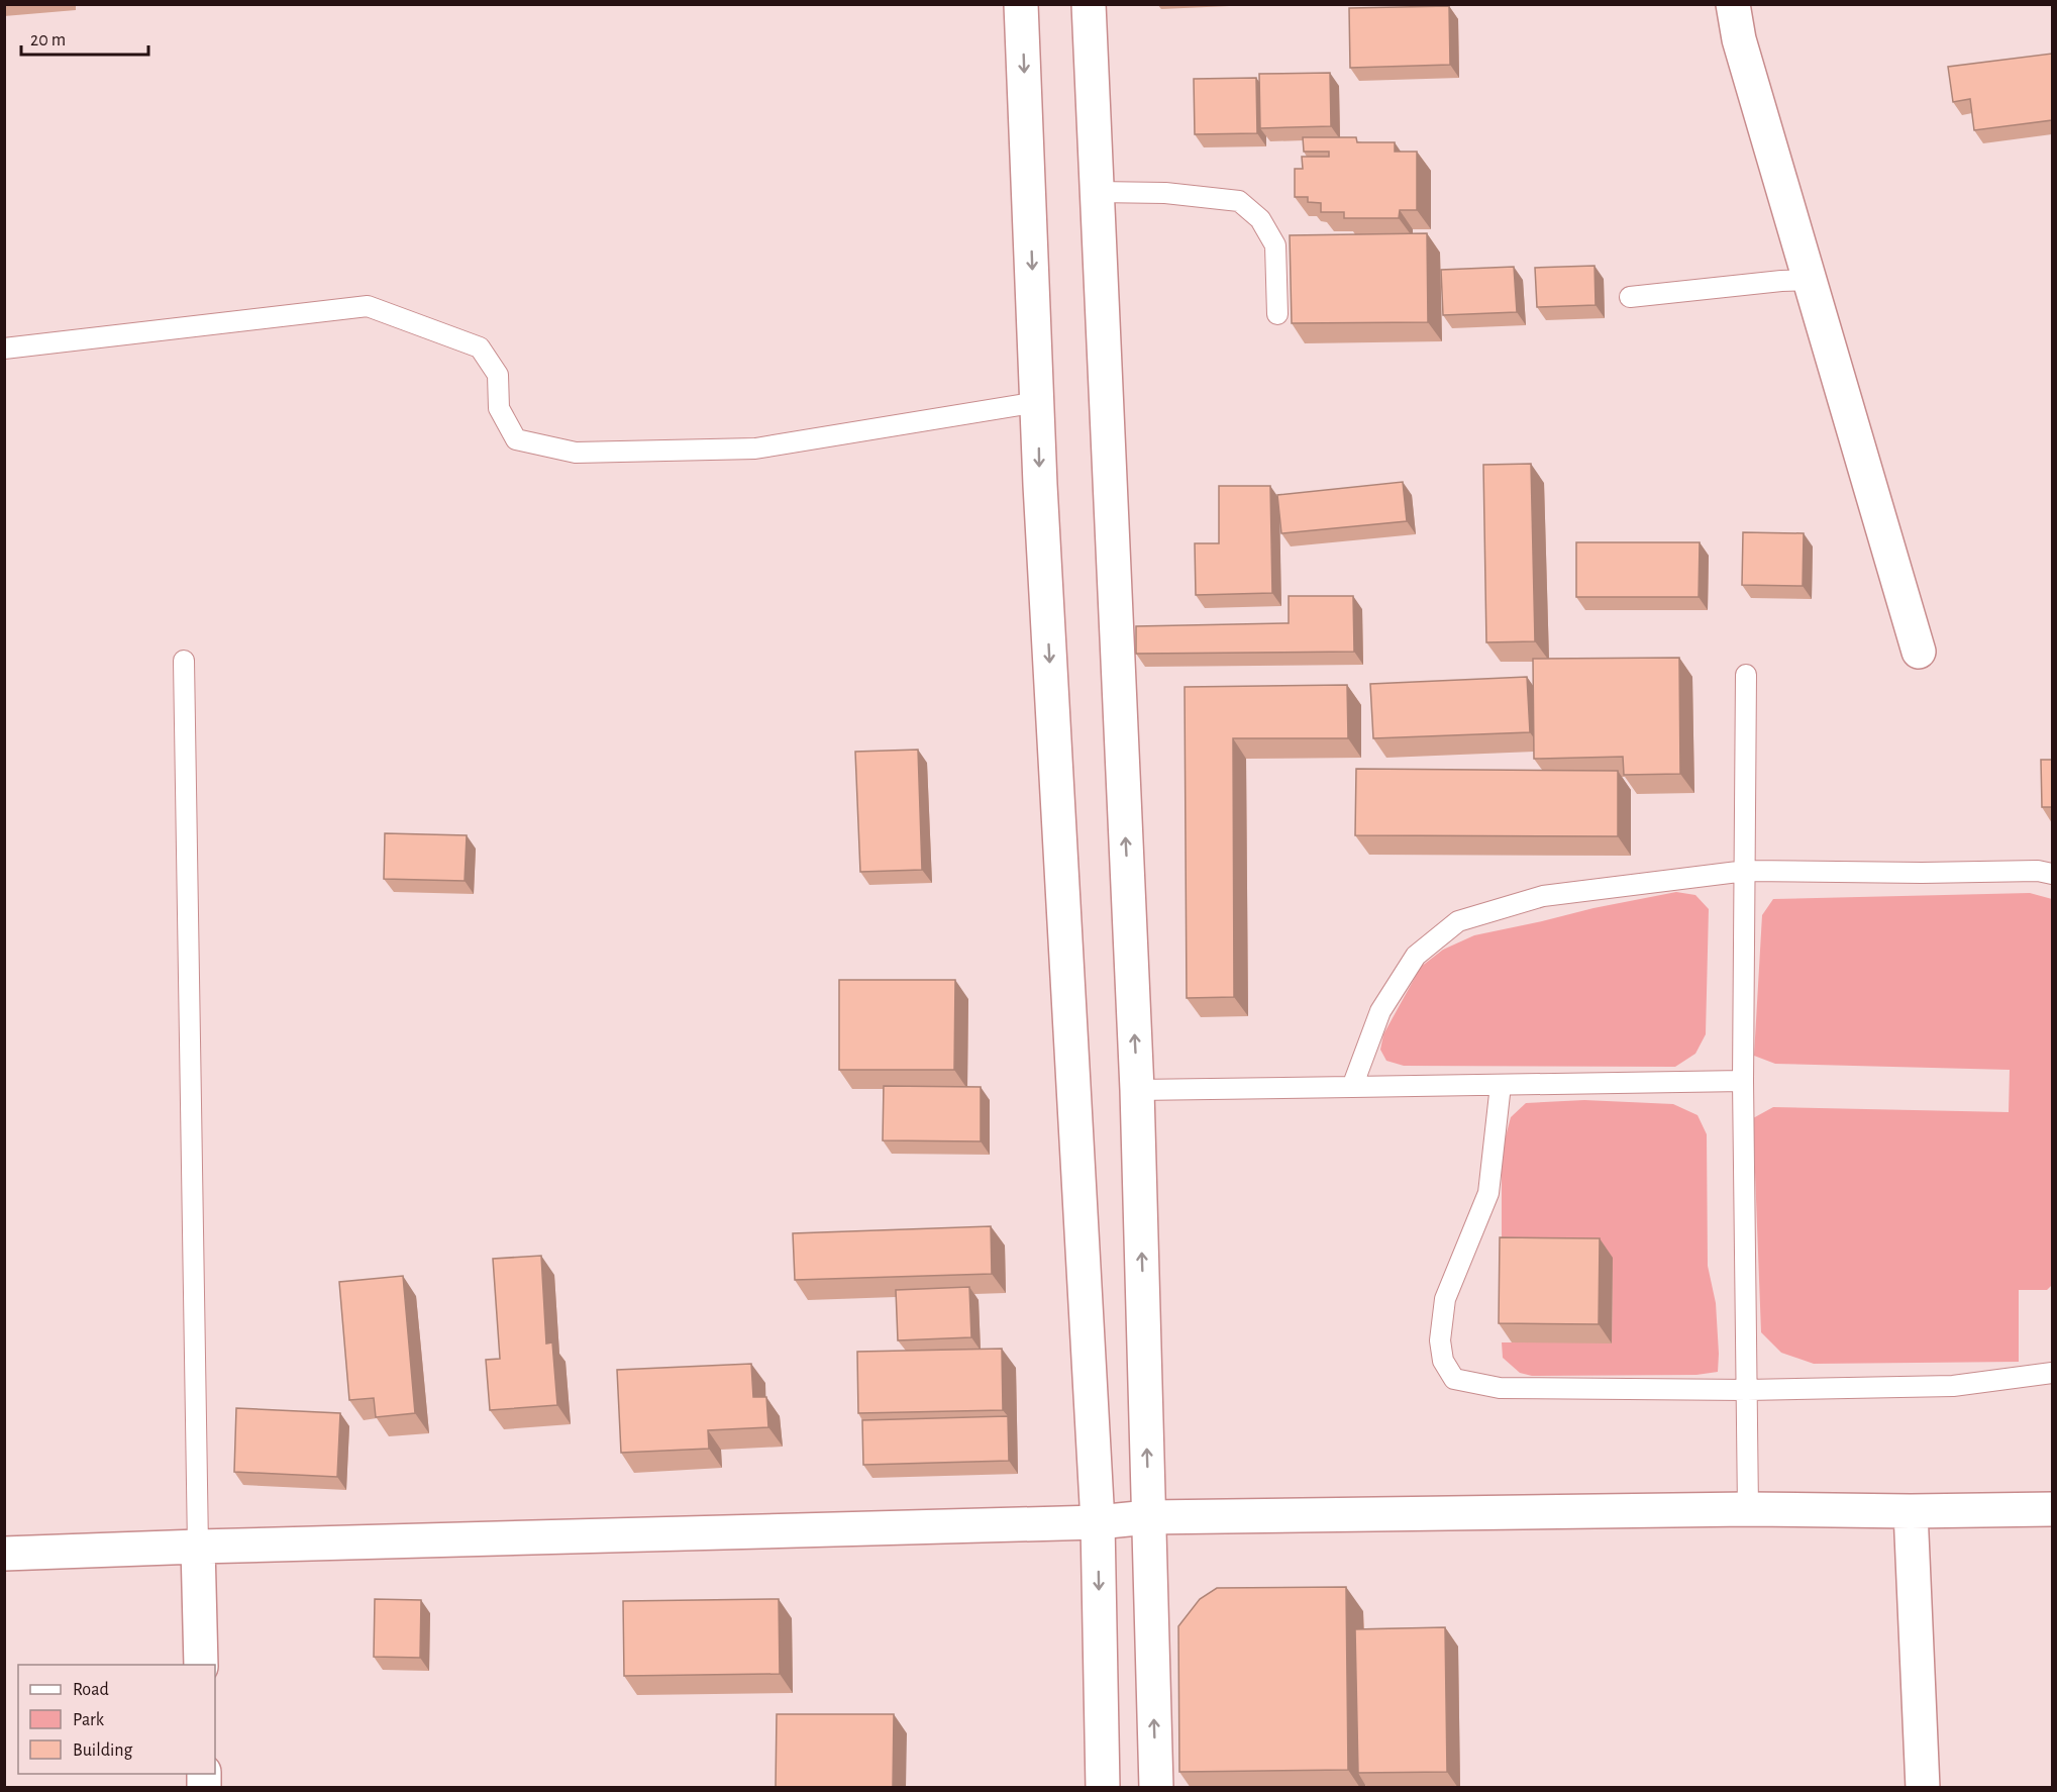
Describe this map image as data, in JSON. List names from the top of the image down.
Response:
{
  "legend": ["Road", "Park", "Building"],
  "scale_bar": "20 m"
}
